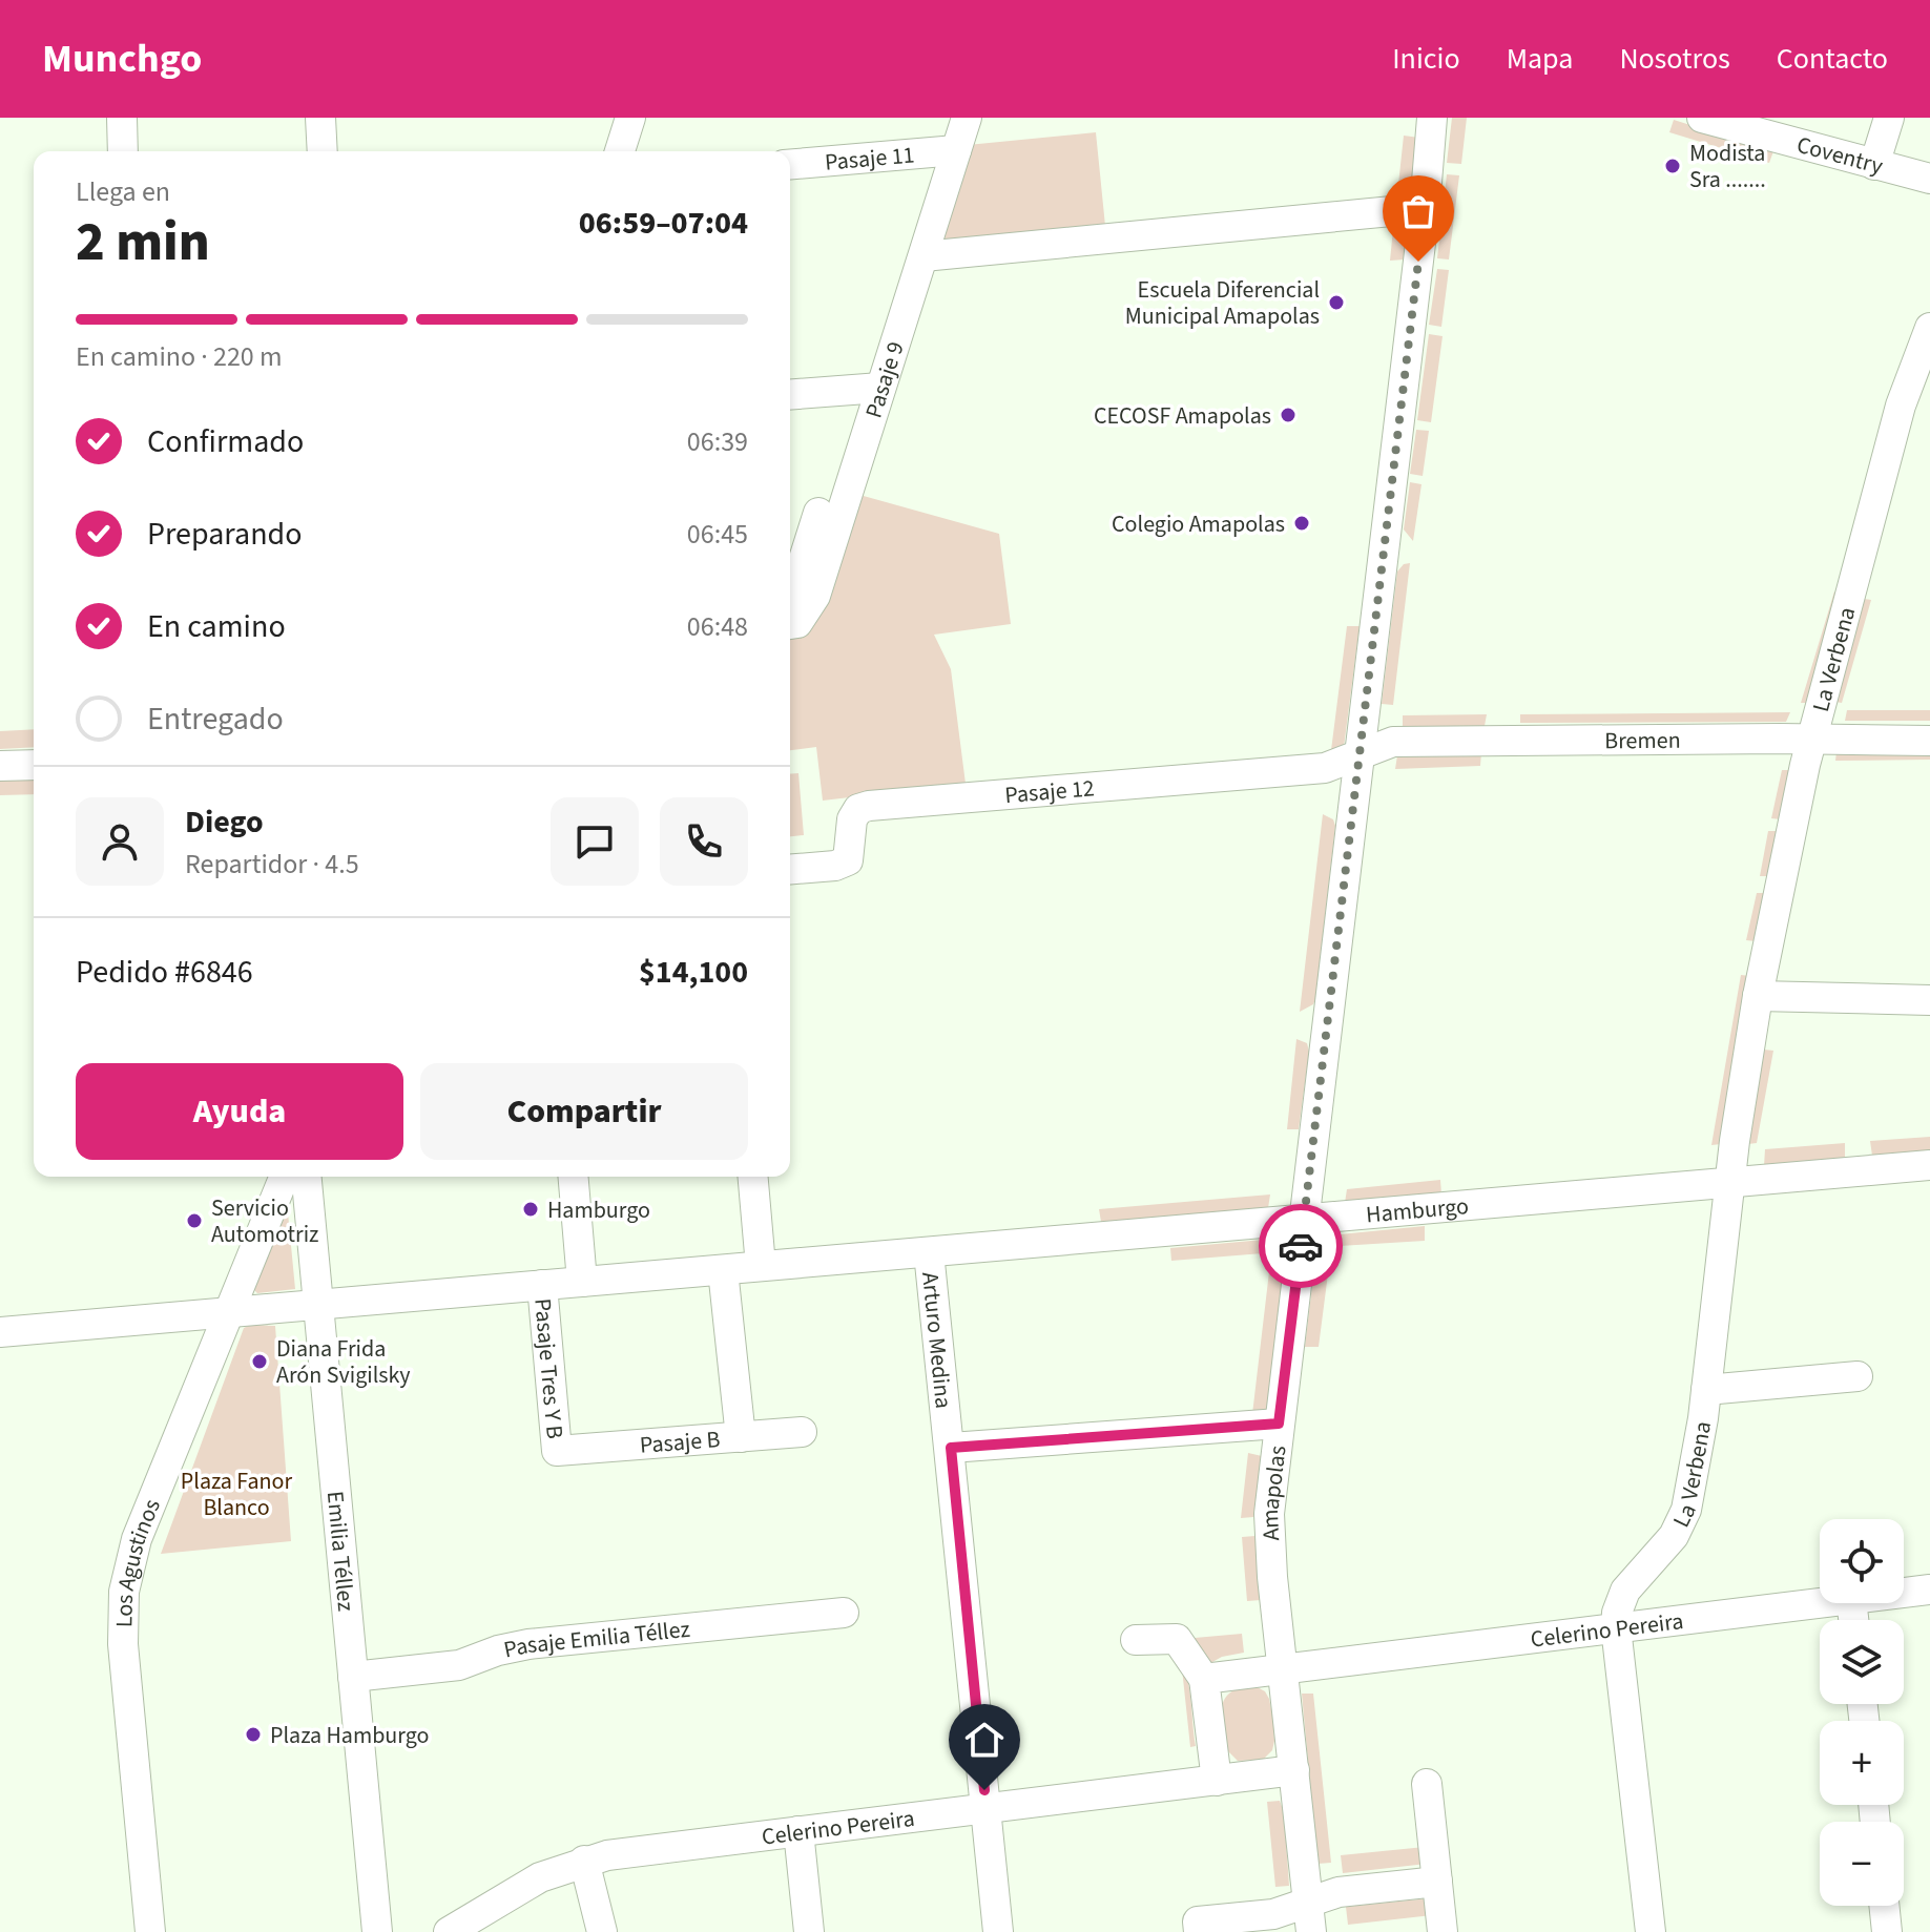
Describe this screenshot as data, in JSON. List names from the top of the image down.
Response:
{
  "streets": {
    "street": [
      "Coventry",
      "Pasaje 11",
      "Pasaje 9",
      "La Verbena",
      "Bremen",
      "Pasaje 12",
      "Hamburgo",
      "Arturo Medina",
      "Pasaje Tres Y B",
      "Pasaje B",
      "Amapolas",
      "Emilia Téllez",
      "Los Agustinos",
      "Celerino Pereira",
      "Pasaje Emilia Téllez"
    ]
  },
  "crossings": [
    ["Pasaje 11", "Pasaje 9"],
    ["La Verbena", "Bremen"],
    ["La Verbena", "Hamburgo"],
    ["La Verbena", "Celerino Pereira"],
    ["Bremen", "Pasaje 12"],
    ["Bremen", "Amapolas"],
    ["Pasaje 12", "Amapolas"],
    ["Hamburgo", "Arturo Medina"],
    ["Hamburgo", "Pasaje Tres Y B"],
    ["Hamburgo", "Amapolas"],
    ["Hamburgo", "Emilia Téllez"],
    ["Hamburgo", "Los Agustinos"],
    ["Arturo Medina", "Celerino Pereira"],
    ["Pasaje Tres Y B", "Pasaje B"],
    ["Amapolas", "Celerino Pereira"],
    ["Emilia Téllez", "Pasaje Emilia Téllez"]
  ],
  "parks": ["Plaza Fanor Blanco"],
  "places": [
    "Modista Sra .......",
    "Escuela Diferencial Municipal Amapolas",
    "CECOSF Amapolas",
    "Colegio Amapolas",
    "Hamburgo",
    "Servicio Automotriz",
    "Diana Frida Arón Svigilsky",
    "Plaza Hamburgo"
  ],
  "page": {
    "header": "Munchgo",
    "nav": [
      "Inicio",
      "Mapa",
      "Nosotros",
      "Contacto"
    ],
    "heading": ["2 min", "Llega en", "06:59–07:04"],
    "panel": [
      "Diego",
      "Repartidor · 4.5",
      "Pedido #6846",
      "$14,100"
    ],
    "bar": "En camino · 220 m",
    "list": [
      ["Confirmado", "06:39"],
      ["Preparando", "06:45"],
      ["En camino", "06:48"],
      "Entregado"
    ],
    "buttons": ["Ayuda", "Compartir"],
    "map_buttons": ["+", "−"]
  }
}
